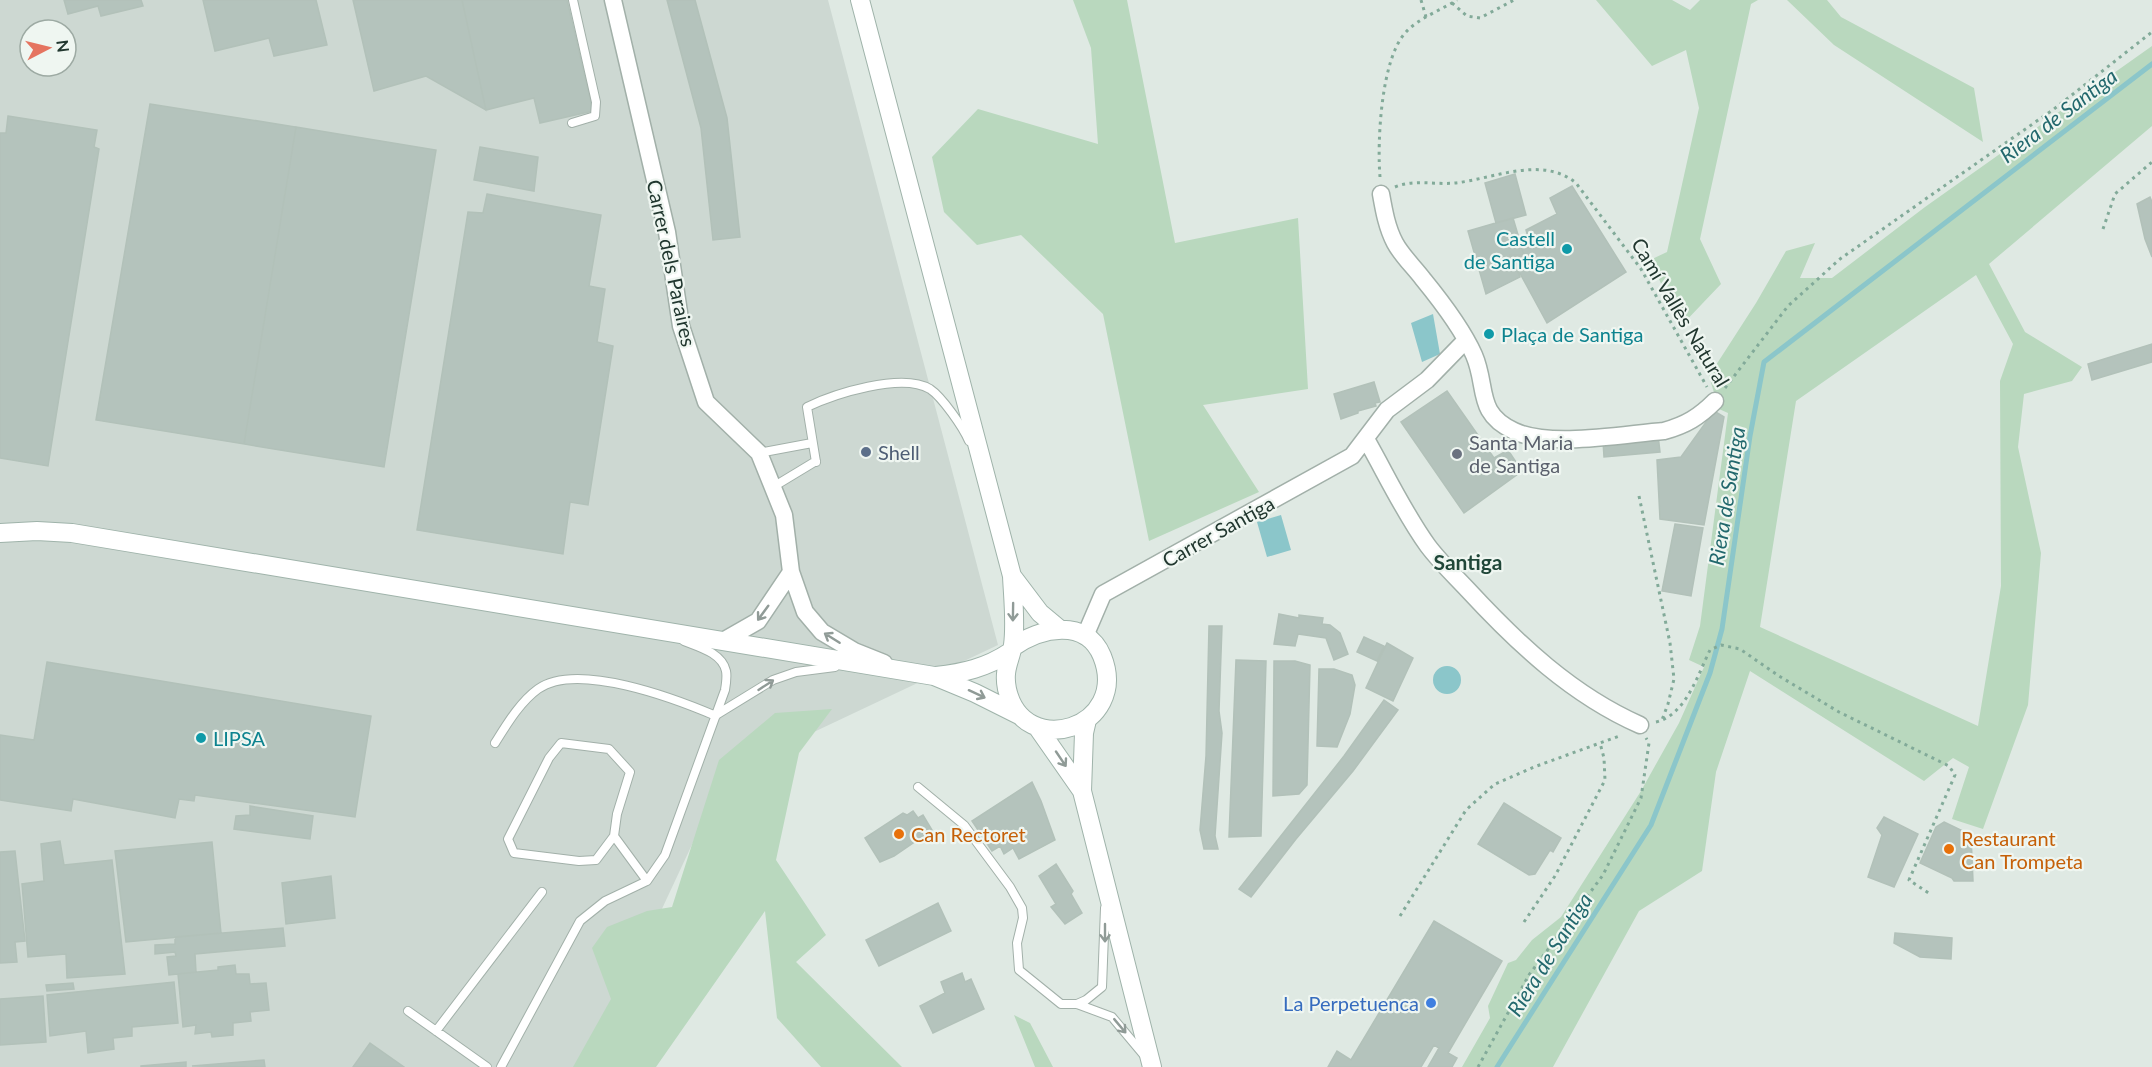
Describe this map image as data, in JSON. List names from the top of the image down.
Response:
{
  "streets": {
    "street": ["Carrer dels Paraires", "Carrer Santiga"],
    "path": ["Camí Vallès Natural"]
  },
  "districts": ["Santiga"],
  "water": ["Riera de Santiga"],
  "places": [
    "Castell de Santiga",
    "Plaça de Santiga",
    "Shell",
    "Santa Maria de Santiga",
    "LIPSA",
    "Can Rectoret",
    "Restaurant Can Trompeta",
    "La Perpetuenca"
  ],
  "north": "right"
}
